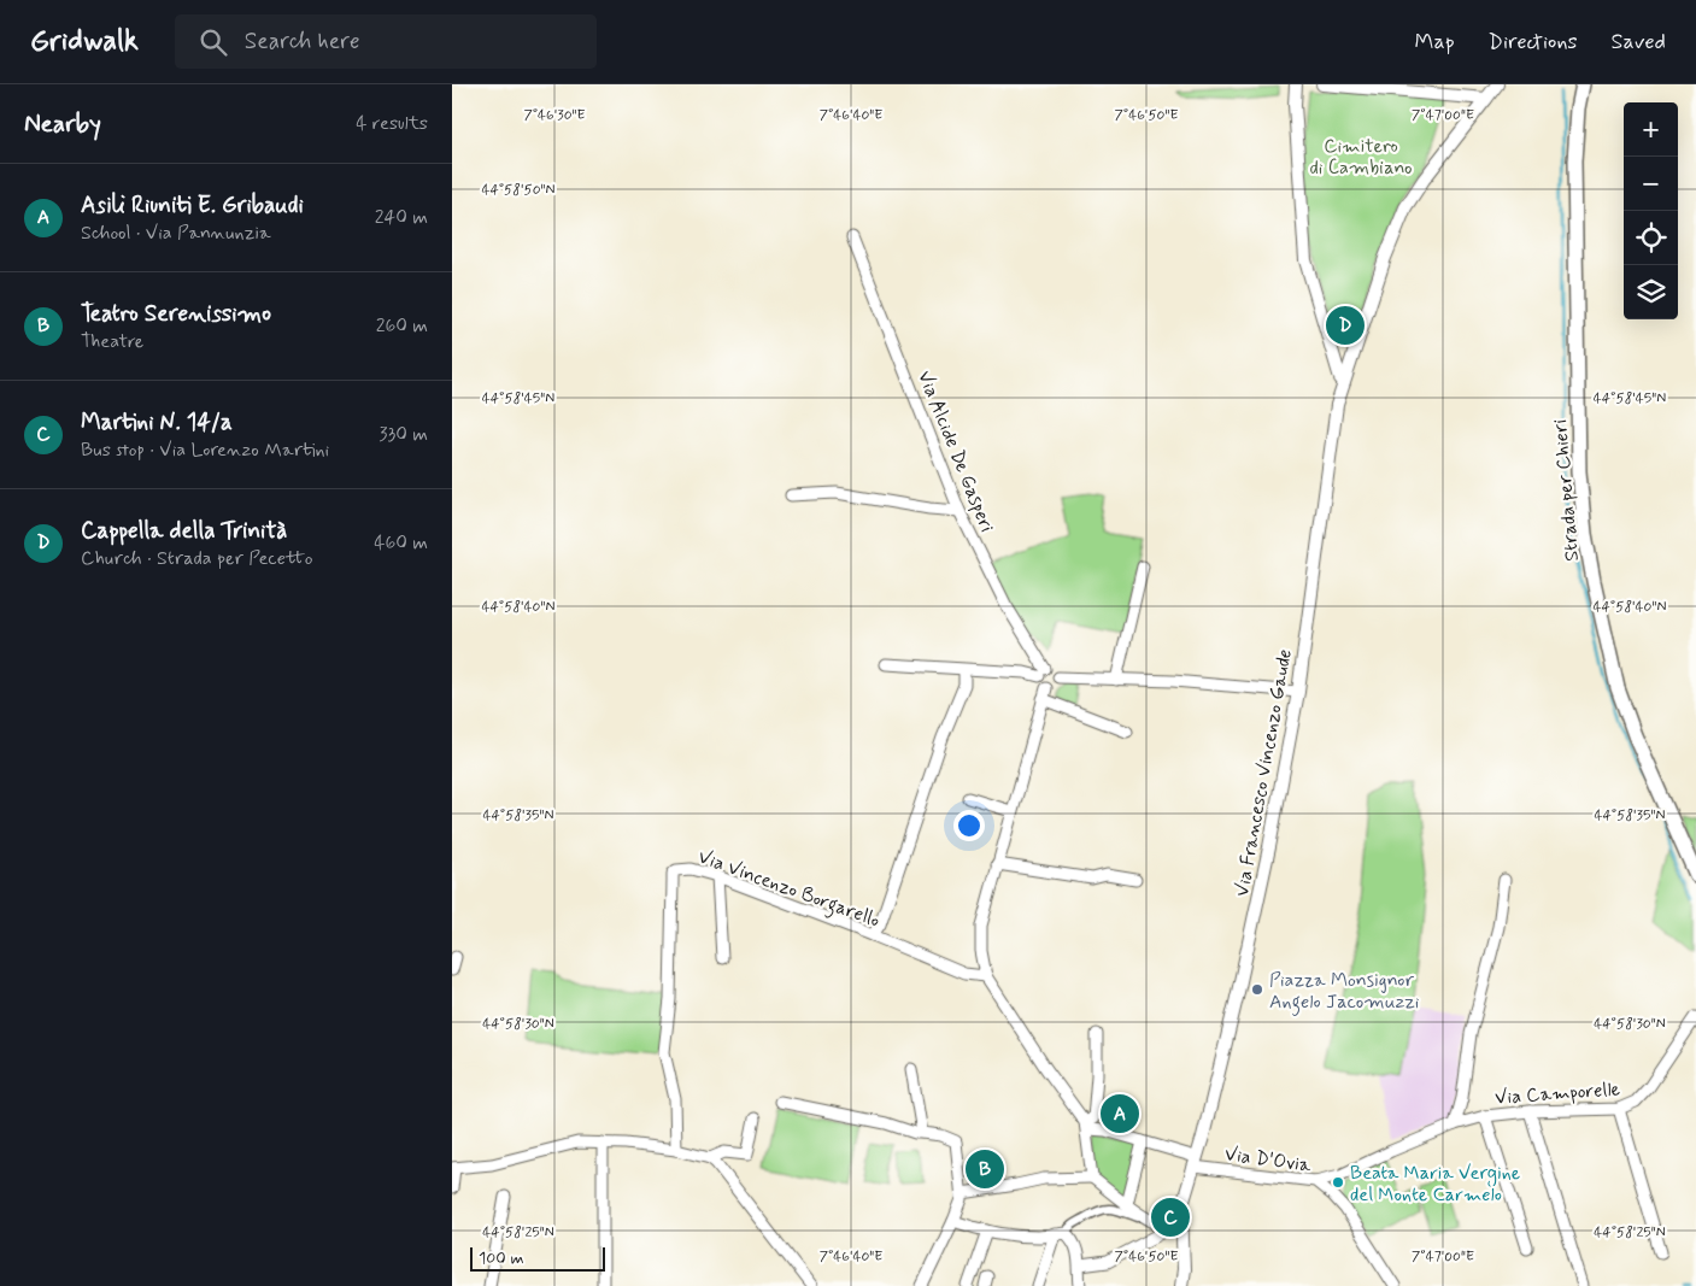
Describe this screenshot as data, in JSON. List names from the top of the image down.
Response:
{
  "streets": {
    "main road": ["Strada per Chieri"],
    "street": [
      "Via Alcide De Gasperi",
      "Via Francesco Vincenzo Gaude",
      "Via Vincenzo Borgarello",
      "Via Camporelle",
      "Via D'Ovia"
    ]
  },
  "crossings": [
    ["Via Francesco Vincenzo Gaude", "Via D'Ovia"],
    ["Via Camporelle", "Via D'Ovia"]
  ],
  "parks": ["Cimitero di Cambiano"],
  "places": ["Piazza Monsignor Angelo Jacomuzzi", "Beata Maria Vergine del Monte Carmelo"],
  "scale_bar": "100 m",
  "page": {
    "header": "Gridwalk",
    "search": "Search here",
    "nav": ["Map", "Directions", "Saved"],
    "heading": ["Nearby", "4 results"],
    "map_buttons": ["+", "−"],
    "list": [
      {
        "mark": "A",
        "name": "Asili Riuniti E. Gribaudi",
        "note": "School · Via Pannunzia",
        "value": "240 m"
      },
      {
        "mark": "B",
        "name": "Teatro Serenissimo",
        "note": "Theatre",
        "value": "260 m"
      },
      {
        "mark": "C",
        "name": "Martini N. 14/a",
        "note": "Bus stop · Via Lorenzo Martini",
        "value": "330 m"
      },
      {
        "mark": "D",
        "name": "Cappella della Trinità",
        "note": "Church · Strada per Pecetto",
        "value": "460 m"
      }
    ],
    "pins": [
      "D",
      "A",
      "B",
      "C"
    ],
    "scale": "100 m"
  },
  "coordinates": [
    "7°46'30\"E",
    "7°46'40\"E",
    "7°46'50\"E",
    "7°47'00\"E",
    "44°58'50\"N",
    "44°58'45\"N",
    "44°58'40\"N",
    "44°58'35\"N",
    "44°58'30\"N",
    "44°58'25\"N"
  ]
}
